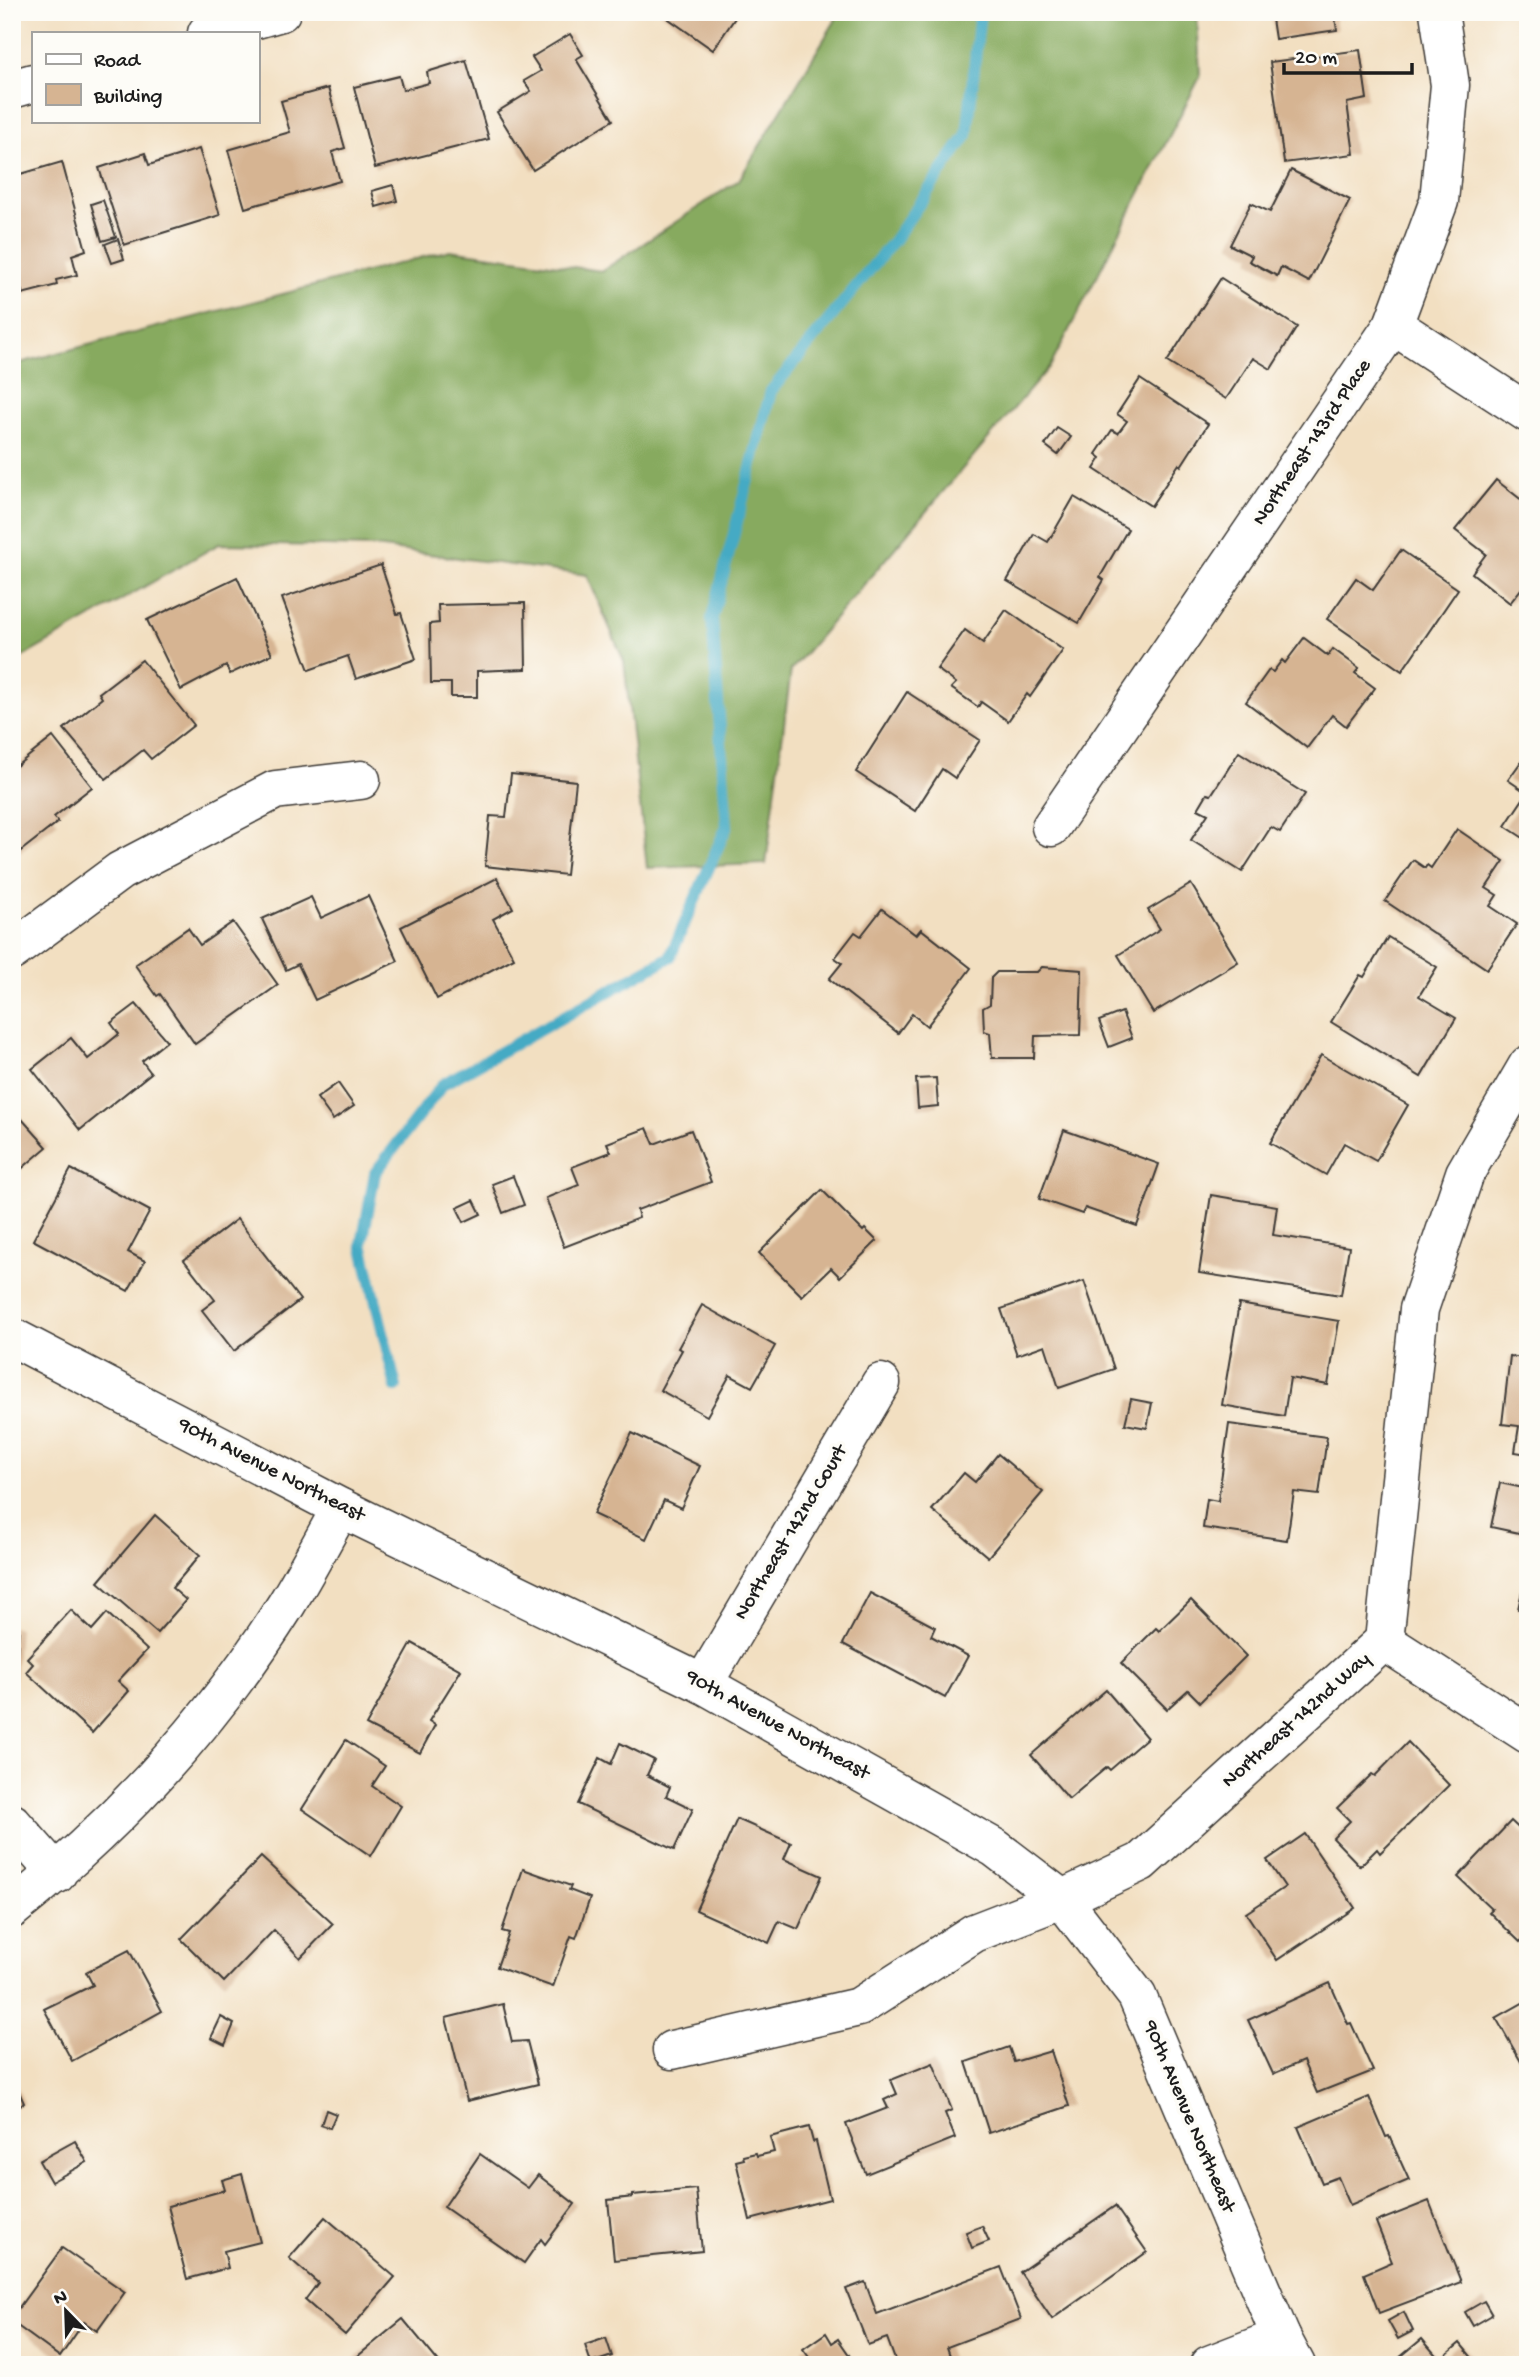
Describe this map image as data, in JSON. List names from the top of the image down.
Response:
{
  "streets": {
    "street": [
      "Northeast 143rd Place",
      "90th Avenue Northeast",
      "Northeast 142nd Court",
      "Northeast 142nd Way"
    ]
  },
  "crossings": [
    ["90th Avenue Northeast", "Northeast 142nd Court"],
    ["90th Avenue Northeast", "Northeast 142nd Way"]
  ],
  "legend": ["Road", "Building"],
  "scale_bar": "20 m",
  "north": "top left"
}
